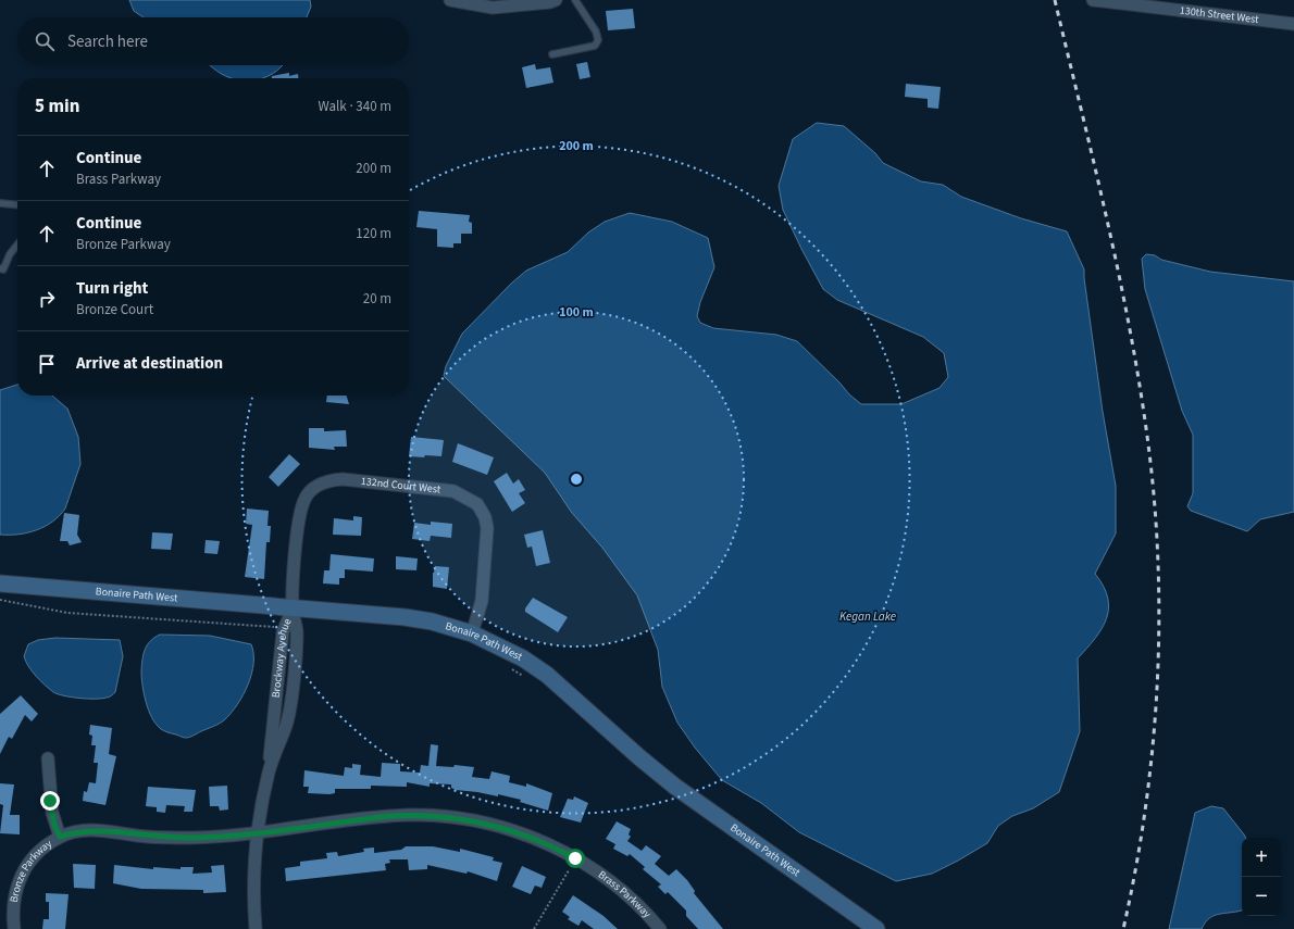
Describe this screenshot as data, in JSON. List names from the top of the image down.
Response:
{
  "streets": {
    "street": [
      "130th Street West",
      "132nd Court West",
      "Bonaire Path West",
      "Brockway Avenue",
      "Bronze Parkway",
      "Brass Parkway"
    ]
  },
  "crossings": [
    ["132nd Court West", "Bonaire Path West"],
    ["132nd Court West", "Brockway Avenue"],
    ["Bonaire Path West", "Brockway Avenue"],
    ["Brockway Avenue", "Bronze Parkway"],
    ["Brockway Avenue", "Brass Parkway"],
    ["Bronze Parkway", "Brass Parkway"]
  ],
  "water": ["Kegan Lake"],
  "page": {
    "search": "Search here",
    "heading": ["5 min", "Walk · 340 m"],
    "list": [
      ["Continue", "Brass Parkway", "200 m"],
      ["Continue", "Bronze Parkway", "120 m"],
      ["Turn right", "Bronze Court", "20 m"],
      "Arrive at destination"
    ],
    "map_buttons": ["+", "−"]
  },
  "rings": ["200 m", "100 m"]
}
